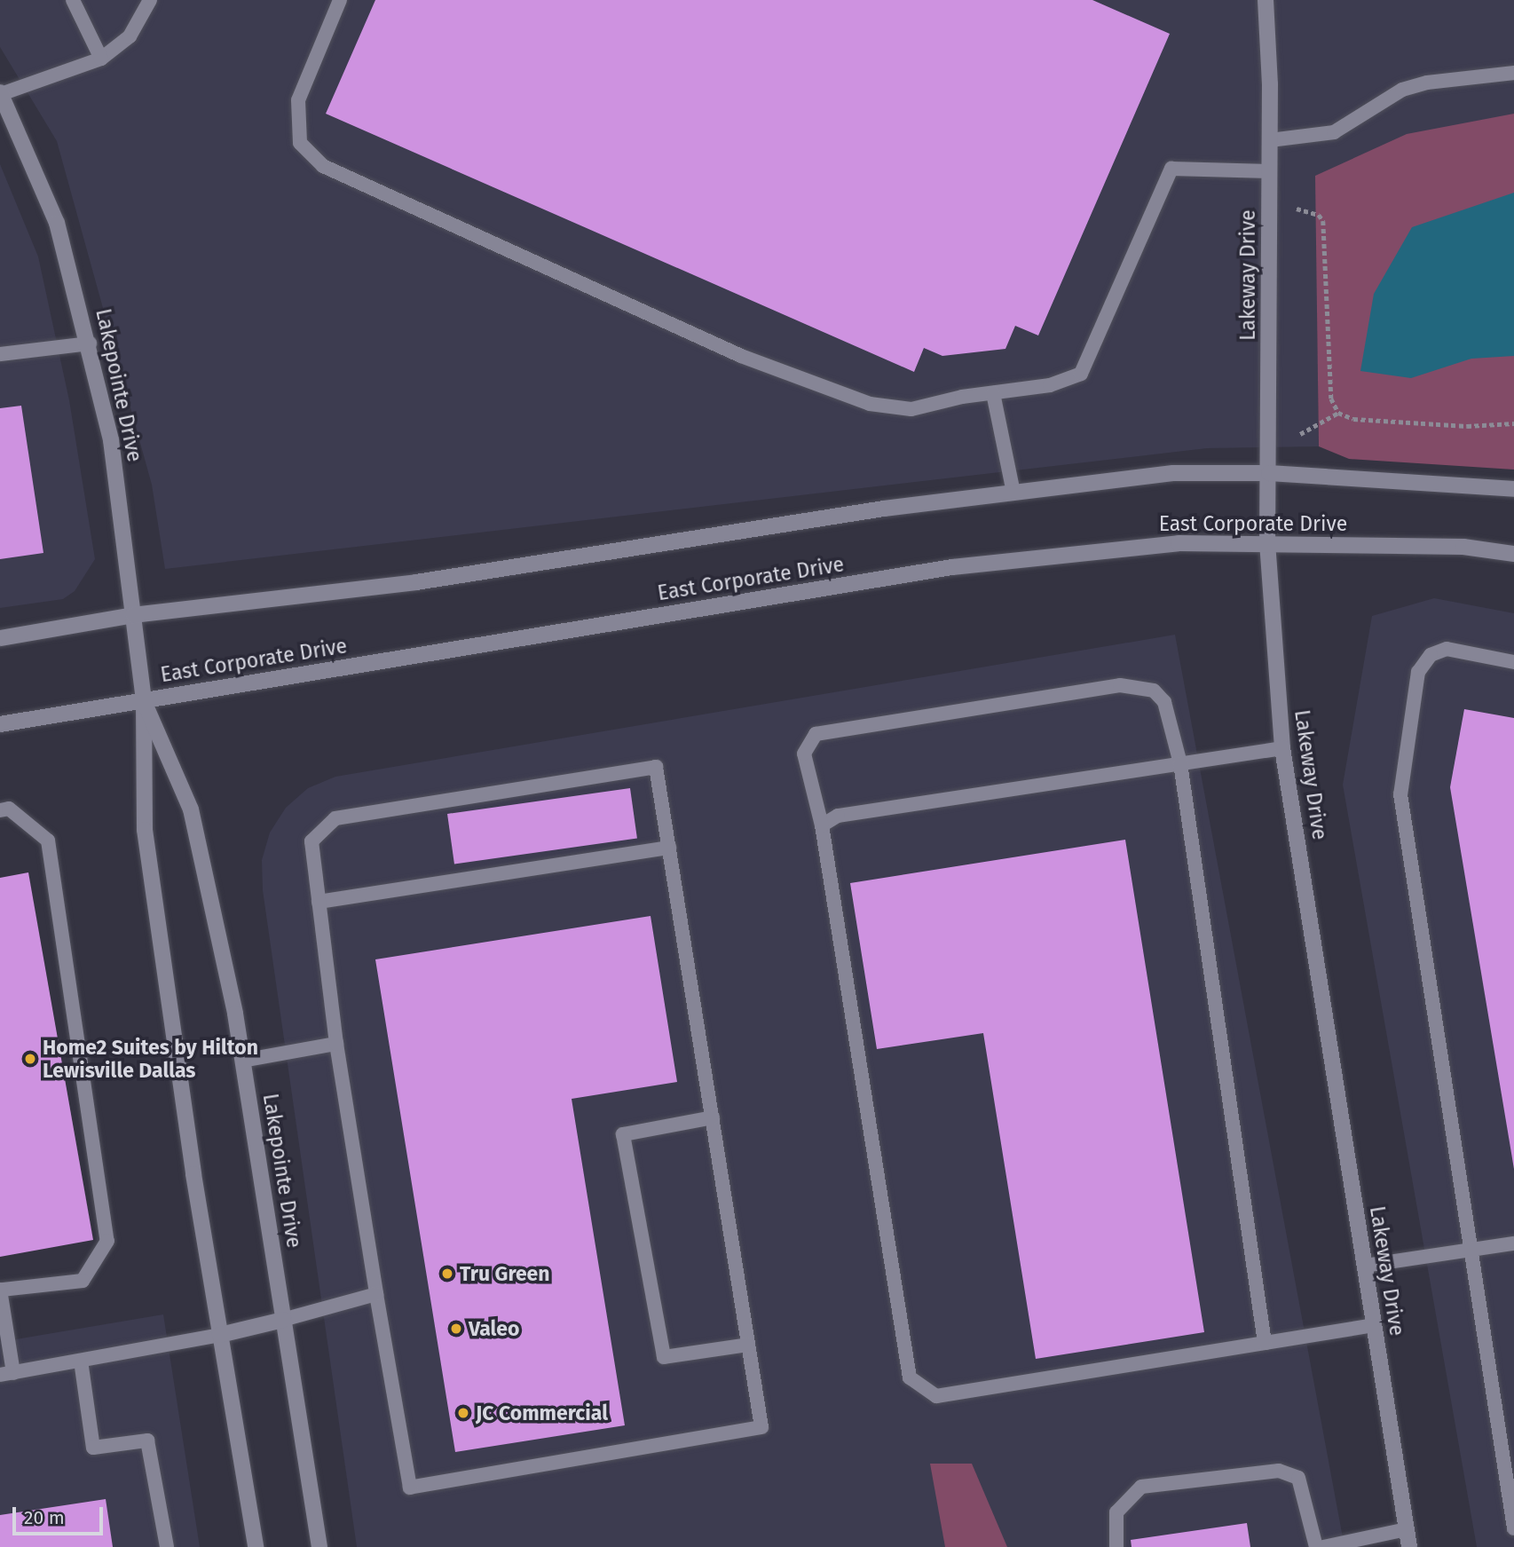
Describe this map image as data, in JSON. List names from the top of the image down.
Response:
{
  "streets": {
    "street": ["Lakeway Drive", "Lakepointe Drive", "East Corporate Drive"]
  },
  "crossings": [
    ["Lakeway Drive", "East Corporate Drive"],
    ["Lakepointe Drive", "East Corporate Drive"]
  ],
  "places": [
    "Home2 Suites by Hilton Lewisville Dallas",
    "Tru Green",
    "Valeo",
    "JC Commercial"
  ],
  "scale_bar": "20 m"
}
